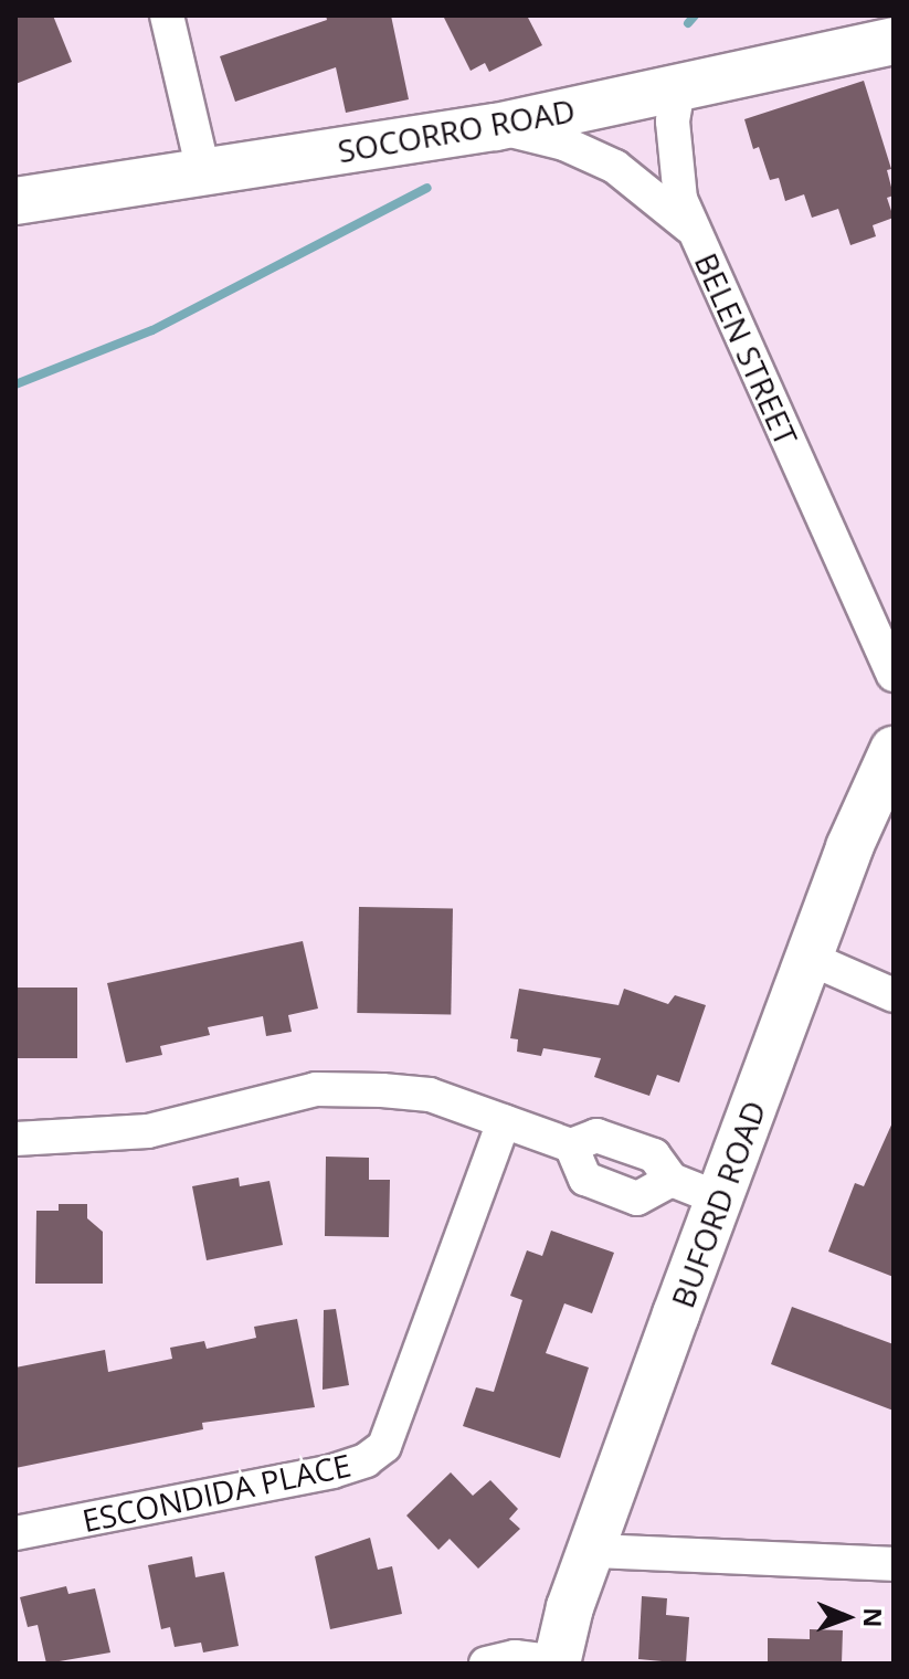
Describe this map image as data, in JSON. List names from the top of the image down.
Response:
{
  "streets": {
    "street": [
      "SOCORRO ROAD",
      "BELEN STREET",
      "BUFORD ROAD",
      "ESCONDIDA PLACE"
    ]
  },
  "crossings": [
    ["SOCORRO ROAD", "BELEN STREET"]
  ],
  "north": "right"
}
